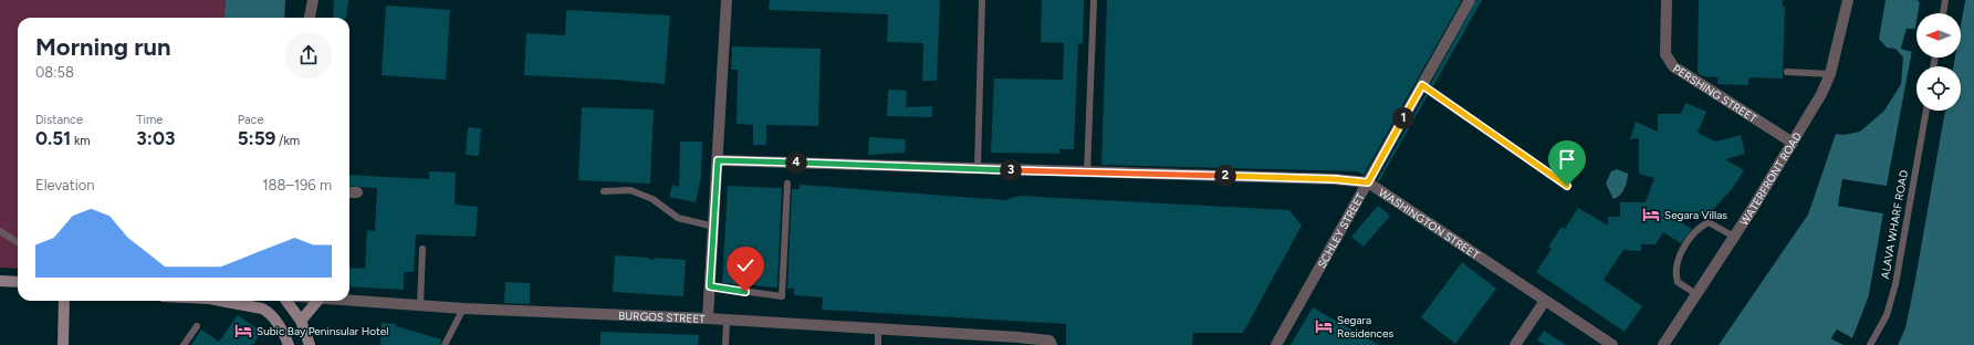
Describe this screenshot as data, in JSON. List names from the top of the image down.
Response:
{
  "streets": {
    "street": [
      "PERSHING STREET",
      "WATERFRONT ROAD",
      "WASHINGTON STREET",
      "SCHLEY STREET",
      "BURGOS STREET"
    ],
    "lane": ["ALAVA WHARF ROAD"]
  },
  "crossings": [
    ["PERSHING STREET", "WATERFRONT ROAD"],
    ["WASHINGTON STREET", "SCHLEY STREET"]
  ],
  "places": {
    "hotel": ["Segara Villas", "Segara Residences", "Subic Bay Peninsular Hotel"]
  },
  "north": "left",
  "page": {
    "heading": ["Morning run", "08:58"],
    "stats": [
      ["Distance", "0.51 km"],
      ["Time", "3:03"],
      ["Pace", "5:59 /km"]
    ],
    "pins": [
      "1",
      "4",
      "3",
      "2"
    ],
    "chart": ["Elevation", "188–196 m"]
  }
}
